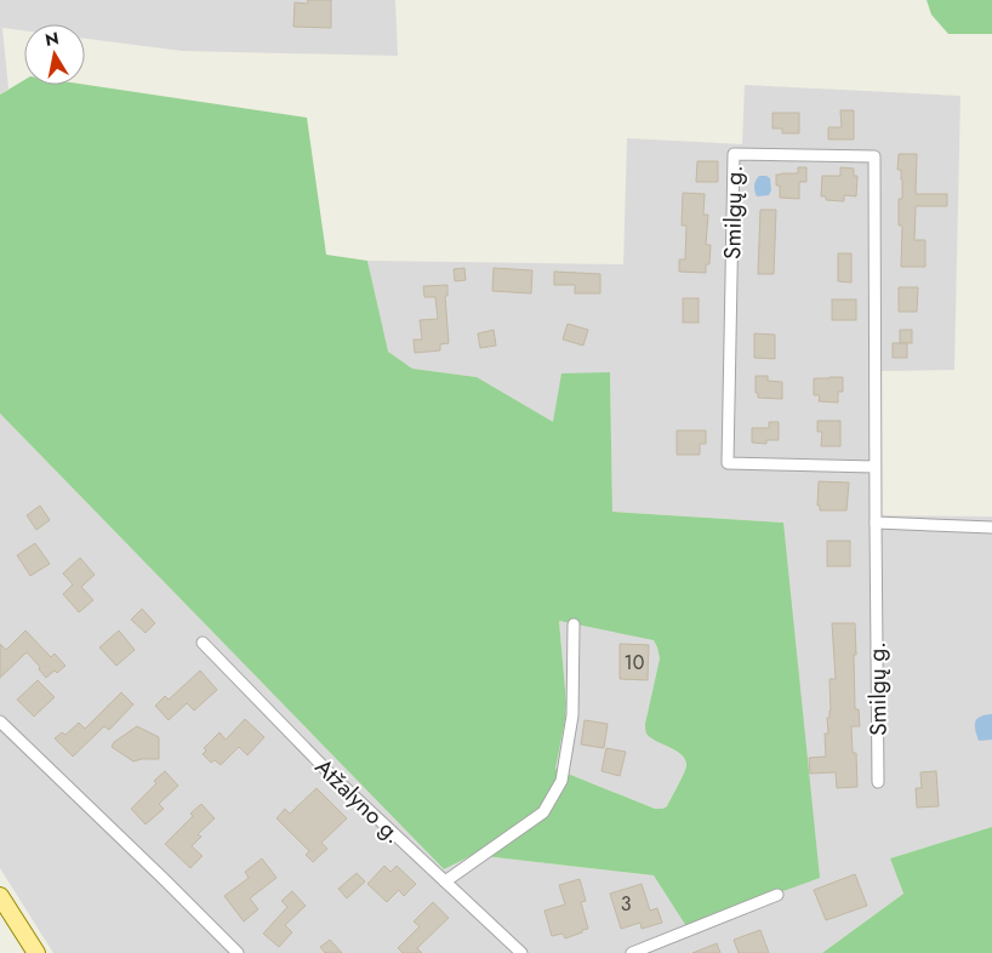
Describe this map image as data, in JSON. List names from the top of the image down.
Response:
{
  "streets": {
    "street": ["Smilgų g.", "Atžalyno g."]
  },
  "house_numbers": ["10", "3"],
  "north": "top"
}
